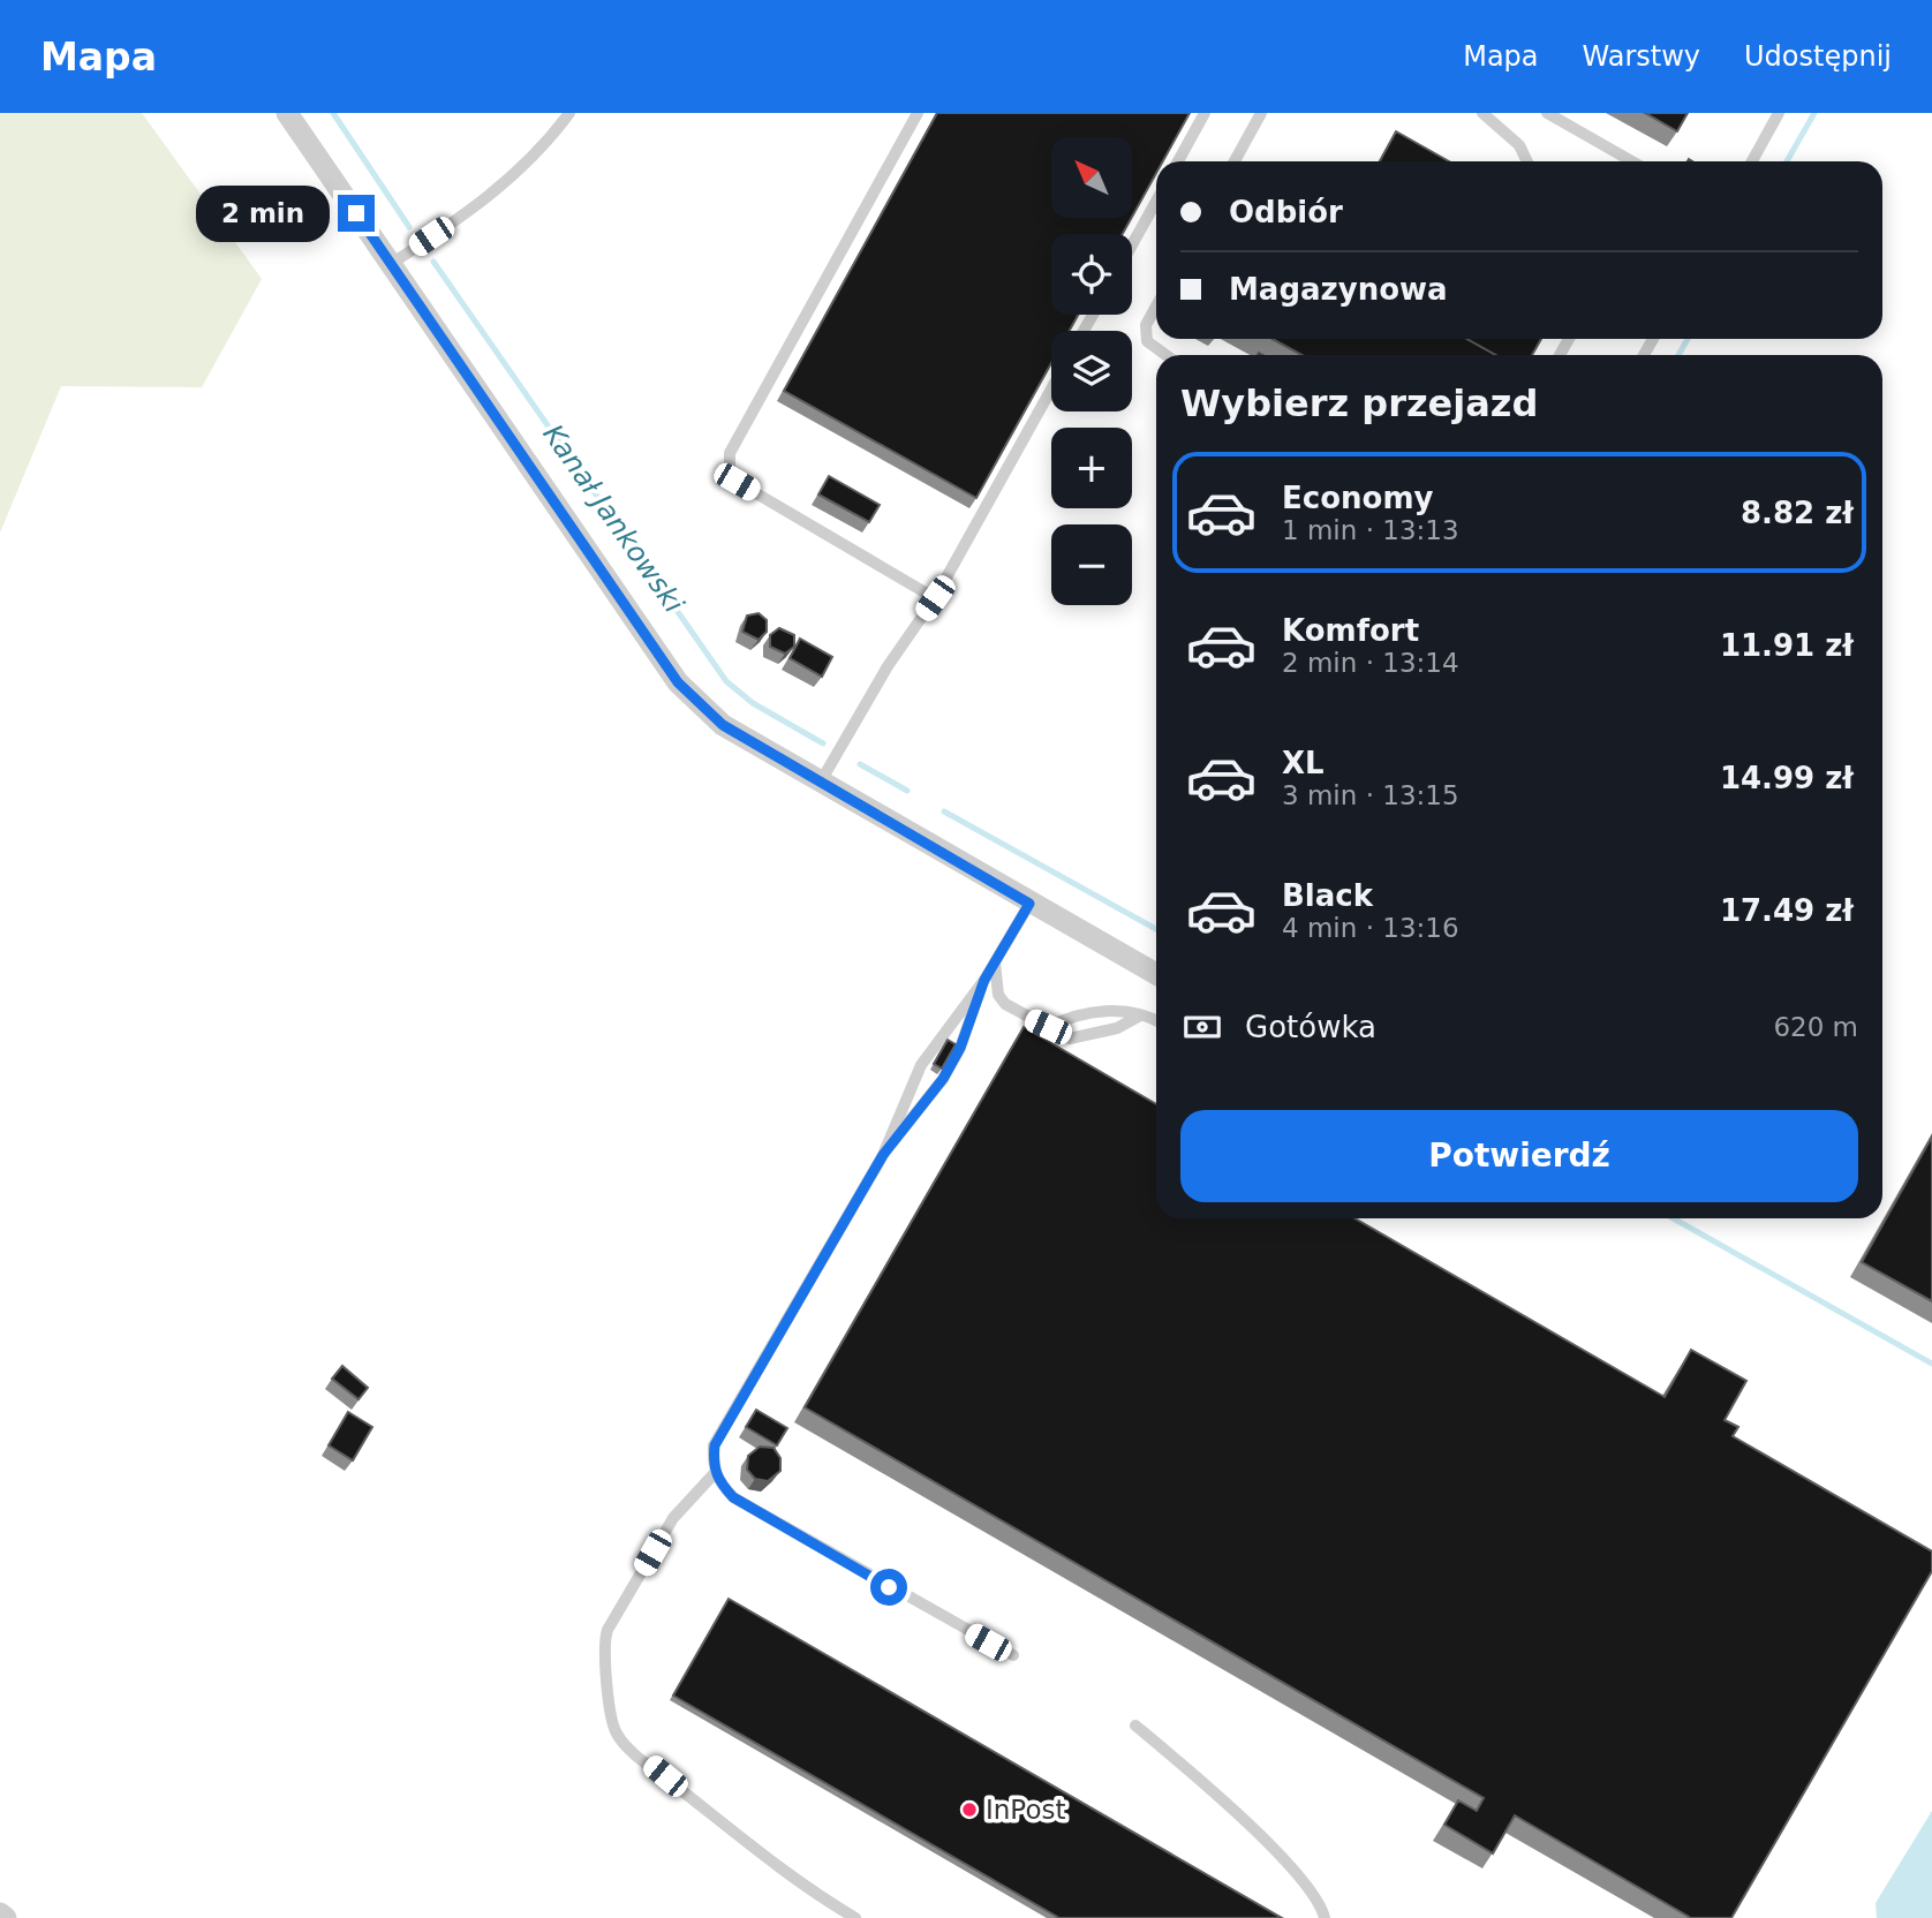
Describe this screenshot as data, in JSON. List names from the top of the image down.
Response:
{
  "water": ["Kanał Jankowski"],
  "places": ["InPost"],
  "north": "top left",
  "page": {
    "header": "Mapa",
    "nav": ["Mapa", "Warstwy", "Udostępnij"],
    "map_buttons": ["+", "−"],
    "banner": ["Odbiór", "Magazynowa"],
    "bubble": "2 min",
    "heading": "Wybierz przejazd",
    "list": [
      {
        "name": "Economy",
        "note": "1 min · 13:13",
        "value": "8.82 zł"
      },
      {
        "name": "Komfort",
        "note": "2 min · 13:14",
        "value": "11.91 zł"
      },
      {
        "name": "XL",
        "note": "3 min · 13:15",
        "value": "14.99 zł"
      },
      {
        "name": "Black",
        "note": "4 min · 13:16",
        "value": "17.49 zł"
      }
    ],
    "pay": ["Gotówka", "620 m"],
    "buttons": "Potwierdź"
  }
}
